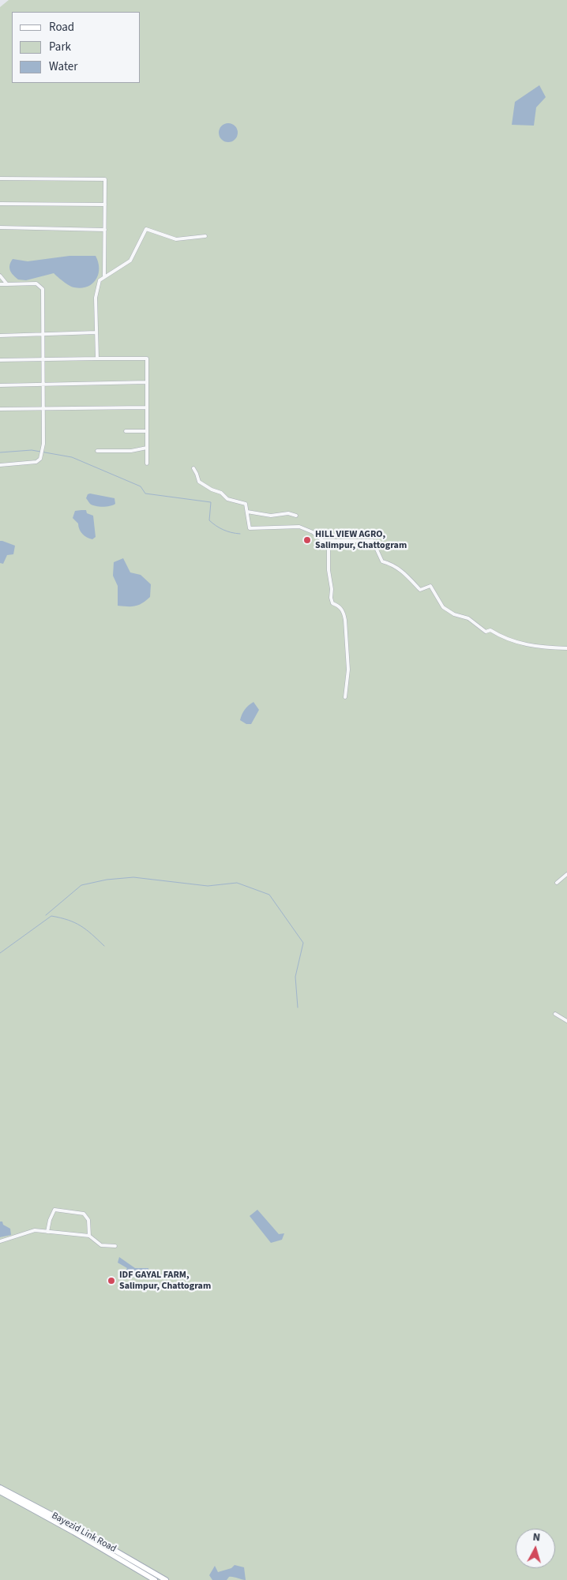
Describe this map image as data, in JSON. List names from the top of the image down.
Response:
{
  "streets": {
    "main road": ["Bayezid Link Road"]
  },
  "places": ["HILL VIEW AGRO, Salimpur, Chattogram", "IDF GAYAL FARM, Salimpur, Chattogram"],
  "legend": ["Road", "Park", "Water"],
  "north": "top"
}
